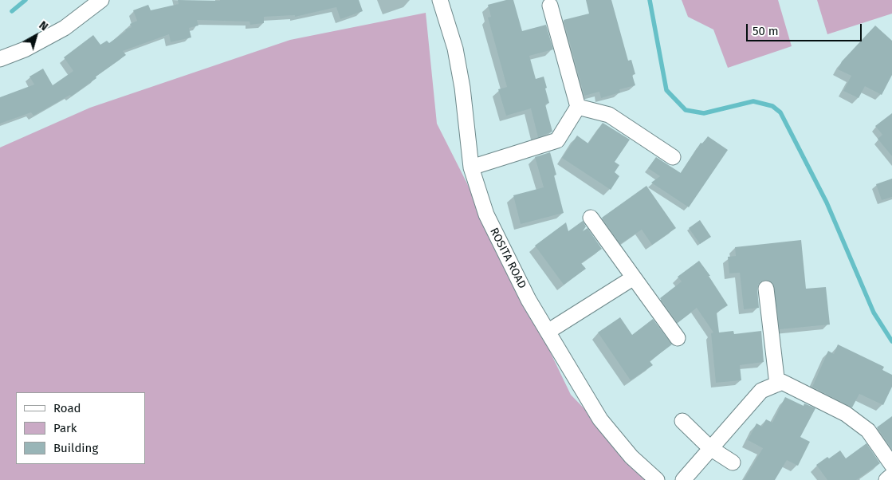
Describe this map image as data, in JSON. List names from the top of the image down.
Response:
{
  "streets": {
    "street": ["ROSITA ROAD"]
  },
  "legend": ["Road", "Park", "Building"],
  "scale_bar": "50 m",
  "north": "top right"
}
